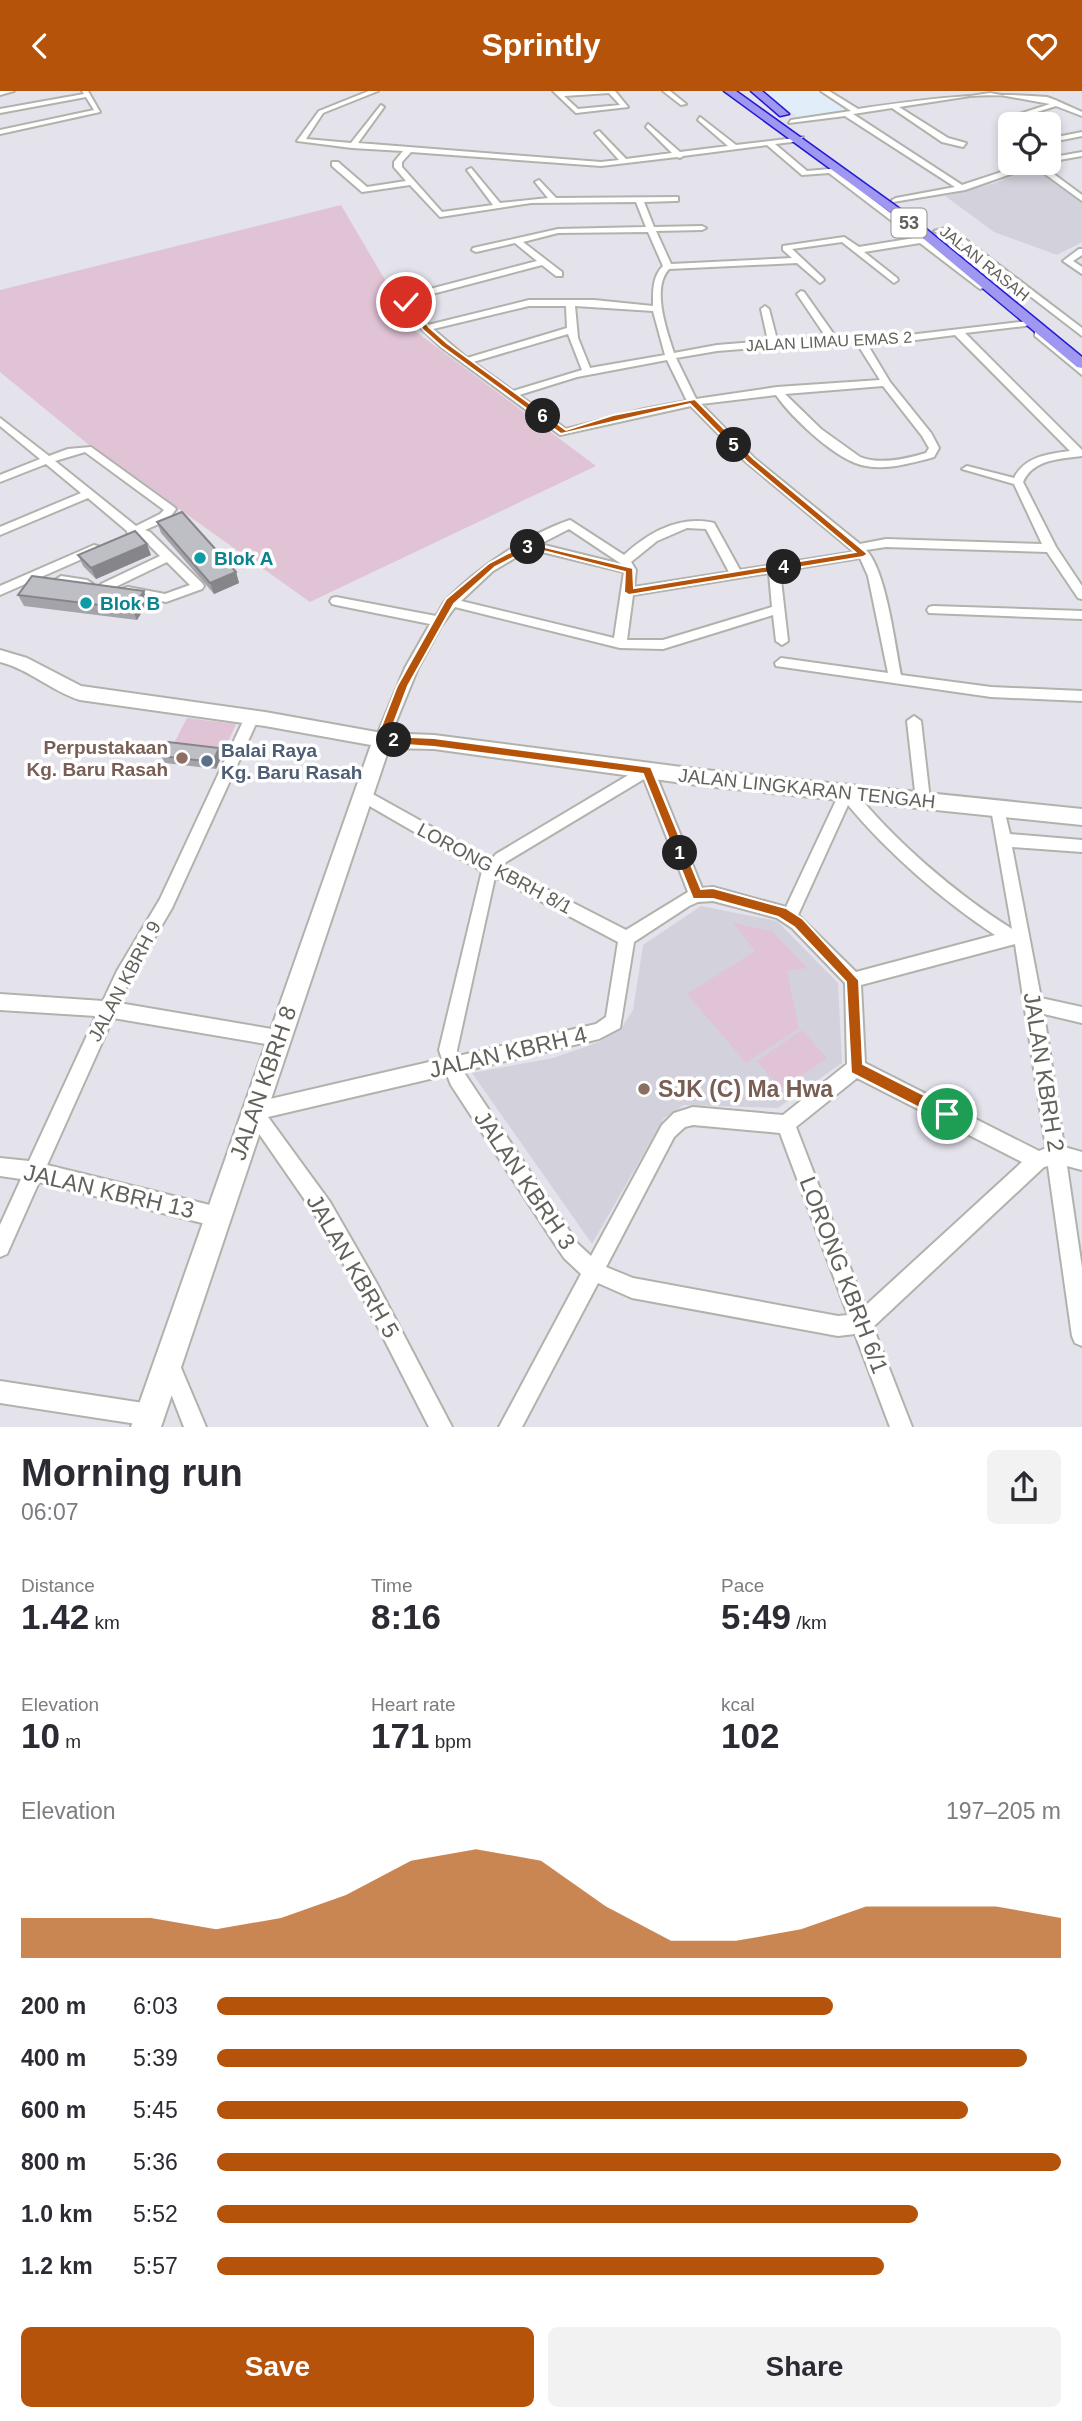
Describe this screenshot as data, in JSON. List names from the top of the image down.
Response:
{
  "streets": {
    "highway": ["53", "JALAN RASAH"],
    "street": [
      "JALAN LIMAU EMAS 2",
      "JALAN LINGKARAN TENGAH",
      "LORONG KBRH 8/1",
      "JALAN KBRH 9",
      "JALAN KBRH 4",
      "JALAN KBRH 2",
      "JALAN KBRH 8",
      "JALAN KBRH 3",
      "JALAN KBRH 13",
      "JALAN KBRH 5",
      "LORONG KBRH 6/1"
    ]
  },
  "crossings": [
    ["JALAN LINGKARAN TENGAH", "JALAN KBRH 9"],
    ["JALAN LINGKARAN TENGAH", "JALAN KBRH 2"],
    ["JALAN LINGKARAN TENGAH", "JALAN KBRH 8"],
    ["LORONG KBRH 8/1", "JALAN KBRH 4"],
    ["LORONG KBRH 8/1", "JALAN KBRH 8"],
    ["LORONG KBRH 8/1", "JALAN KBRH 3"],
    ["JALAN KBRH 9", "JALAN KBRH 13"],
    ["JALAN KBRH 4", "JALAN KBRH 8"],
    ["JALAN KBRH 4", "JALAN KBRH 3"],
    ["JALAN KBRH 4", "JALAN KBRH 5"],
    ["JALAN KBRH 8", "JALAN KBRH 13"],
    ["JALAN KBRH 8", "JALAN KBRH 5"],
    ["JALAN KBRH 3", "LORONG KBRH 6/1"]
  ],
  "places": [
    "Blok A",
    "Blok B",
    "Perpustakaan Kg. Baru Rasah",
    "Balai Raya Kg. Baru Rasah",
    "SJK (C) Ma Hwa"
  ],
  "page": {
    "header": "Sprintly",
    "pins": [
      "6",
      "5",
      "3",
      "4",
      "2",
      "1"
    ],
    "heading": ["Morning run", "06:07"],
    "stats": [
      ["Distance", "1.42 km"],
      ["Time", "8:16"],
      ["Pace", "5:49 /km"],
      ["Elevation", "10 m"],
      ["Heart rate", "171 bpm"],
      ["kcal", "102"]
    ],
    "chart": ["Elevation", "197–205 m"],
    "list": [
      {
        "name": "200 m",
        "note": "6:03"
      },
      {
        "name": "400 m",
        "note": "5:39"
      },
      {
        "name": "600 m",
        "note": "5:45"
      },
      {
        "name": "800 m",
        "note": "5:36"
      },
      {
        "name": "1.0 km",
        "note": "5:52"
      },
      {
        "name": "1.2 km",
        "note": "5:57"
      }
    ],
    "buttons": ["Save", "Share"]
  }
}
